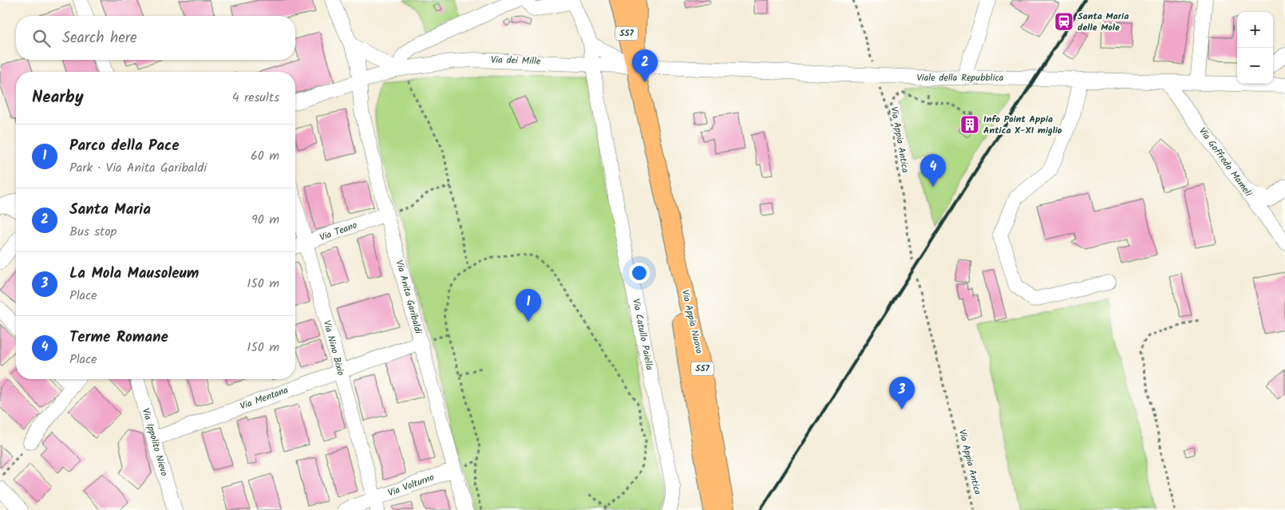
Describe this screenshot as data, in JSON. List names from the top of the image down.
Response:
{
  "streets": {
    "main road": ["SS7", "Via Appia Nuova"],
    "street": [
      "Via dei Mille",
      "Viale della Repubblica",
      "Via Goffredo Mameli",
      "Via Teano",
      "Via Anita Garibaldi",
      "Via Catullo Paiella",
      "Via Nino Bixio",
      "Via Mentana",
      "Via Ippolito Nievo",
      "Via Volturno"
    ],
    "path": ["Via Appia Antica"]
  },
  "crossings": [
    ["Via dei Mille", "Viale della Repubblica"],
    ["Via dei Mille", "Via Anita Garibaldi"],
    ["Via dei Mille", "Via Appia Nuova"],
    ["Via dei Mille", "Via Catullo Paiella"],
    ["Viale della Repubblica", "Via Appia Antica"],
    ["Viale della Repubblica", "Via Goffredo Mameli"],
    ["Viale della Repubblica", "Via Appia Nuova"],
    ["Via Teano", "Via Anita Garibaldi"],
    ["Via Teano", "Via Nino Bixio"],
    ["Via Anita Garibaldi", "Via Mentana"],
    ["Via Anita Garibaldi", "Via Volturno"],
    ["Via Nino Bixio", "Via Mentana"],
    ["Via Nino Bixio", "Via Volturno"],
    ["Via Mentana", "Via Ippolito Nievo"]
  ],
  "places": {
    "station": ["Santa Maria delle Mole"],
    "building": ["Info Point Appia Antica X-XI miglio"]
  },
  "page": {
    "map_buttons": ["+", "−"],
    "search": "Search here",
    "pins": [
      "2",
      "4",
      "1",
      "3"
    ],
    "heading": ["Nearby", "4 results"],
    "list": [
      {
        "mark": "1",
        "name": "Parco della Pace",
        "note": "Park · Via Anita Garibaldi",
        "value": "60 m"
      },
      {
        "mark": "2",
        "name": "Santa Maria",
        "note": "Bus stop",
        "value": "90 m"
      },
      {
        "mark": "3",
        "name": "La Mola Mausoleum",
        "note": "Place",
        "value": "150 m"
      },
      {
        "mark": "4",
        "name": "Terme Romane",
        "note": "Place",
        "value": "150 m"
      }
    ]
  }
}
